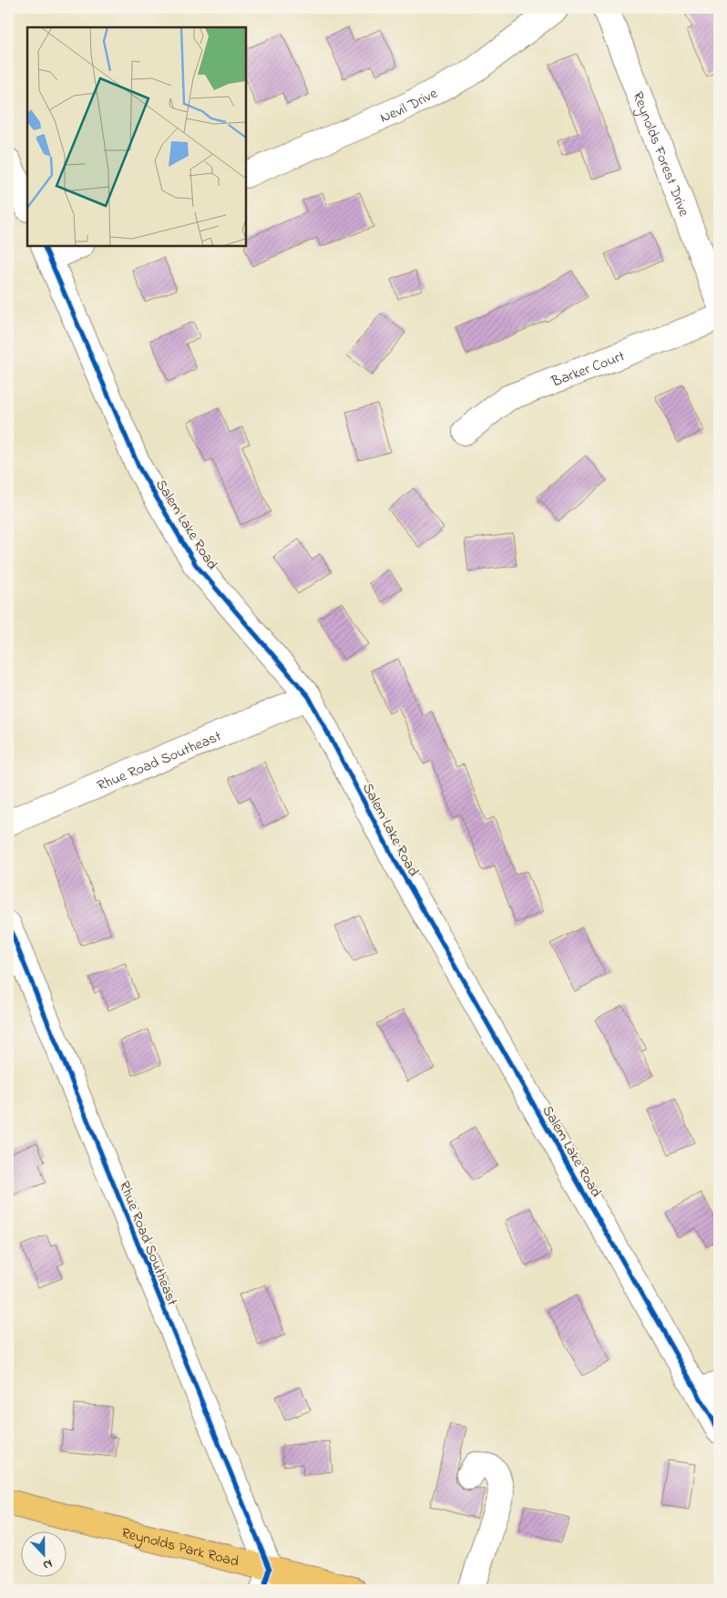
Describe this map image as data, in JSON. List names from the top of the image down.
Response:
{
  "streets": {
    "main road": ["Reynolds Park Road"],
    "street": [
      "Nevil Drive",
      "Reynolds Forest Drive",
      "Barker Court",
      "Salem Lake Road",
      "Rhue Road Southeast"
    ]
  },
  "crossings": [
    ["Salem Lake Road", "Rhue Road Southeast"],
    ["Rhue Road Southeast", "Reynolds Park Road"]
  ],
  "north": "bottom"
}
